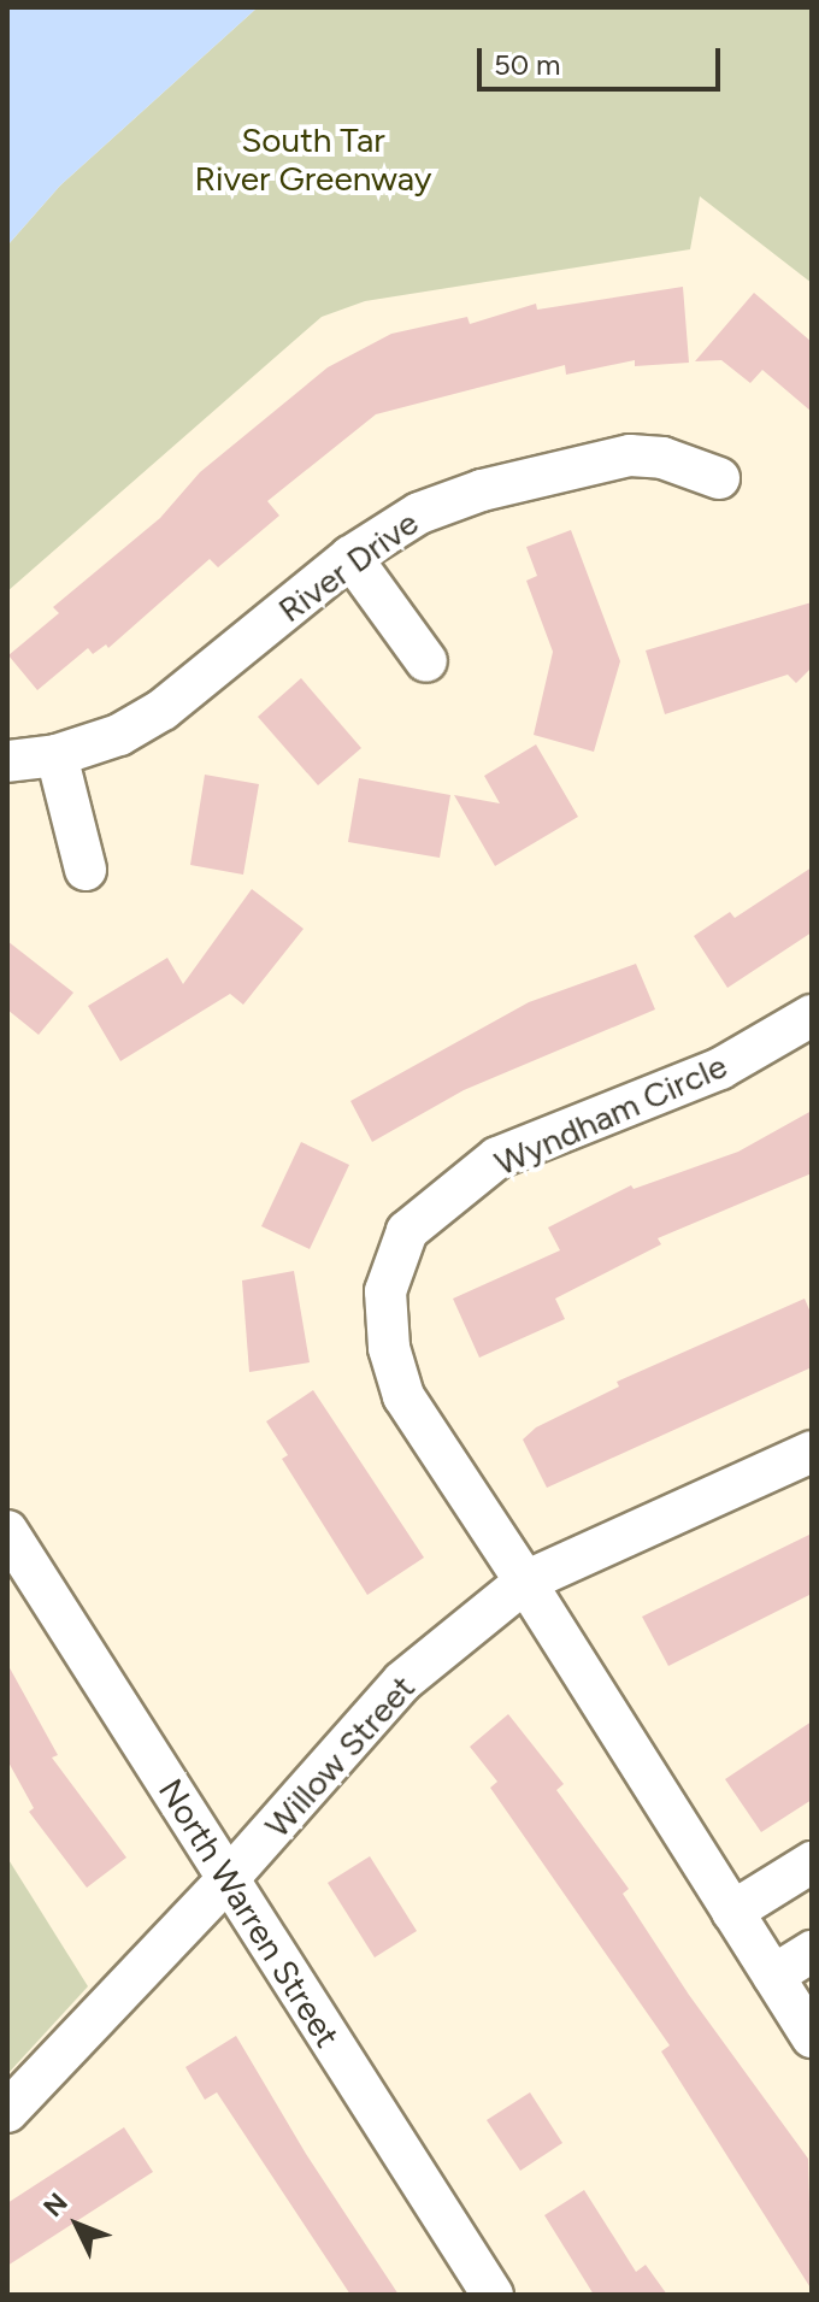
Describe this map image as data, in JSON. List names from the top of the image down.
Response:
{
  "streets": {
    "street": [
      "River Drive",
      "Wyndham Circle",
      "Willow Street",
      "North Warren Street"
    ]
  },
  "crossings": [
    ["Wyndham Circle", "Willow Street"],
    ["Willow Street", "North Warren Street"]
  ],
  "parks": ["South Tar River Greenway"],
  "scale_bar": "50 m",
  "north": "top left"
}
